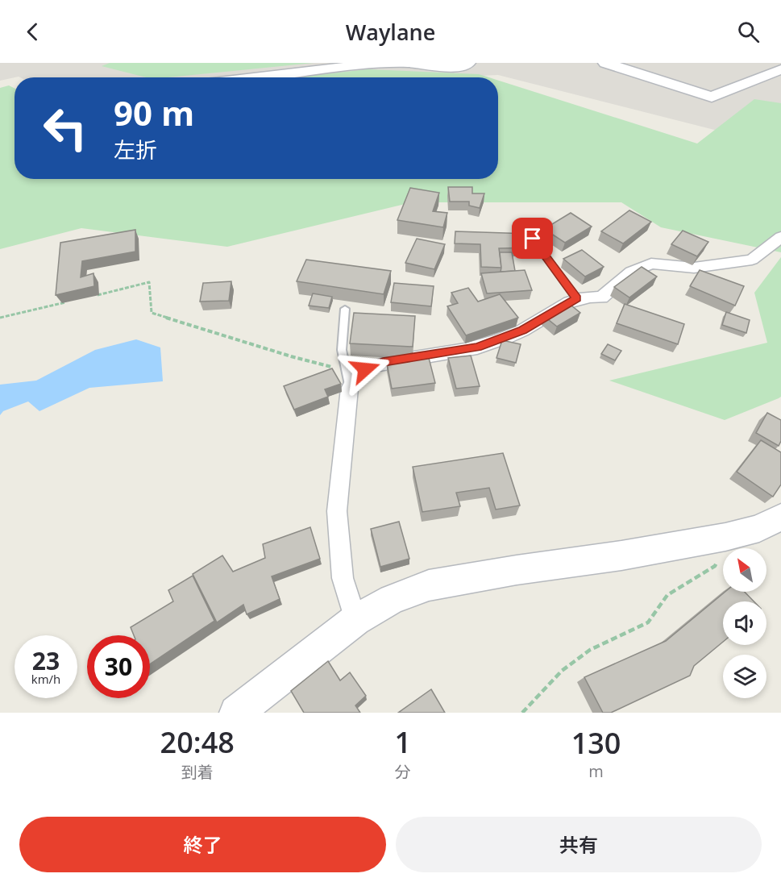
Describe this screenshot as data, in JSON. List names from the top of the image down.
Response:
{
  "north": "top left",
  "page": {
    "header": "Waylane",
    "turn": ["90 m", "左折"],
    "speed": "23 km/h",
    "limit": "30",
    "eta": [
      "20:48",
      "到着",
      "1",
      "分",
      "130",
      "m"
    ],
    "buttons": ["終了", "共有"]
  }
}
